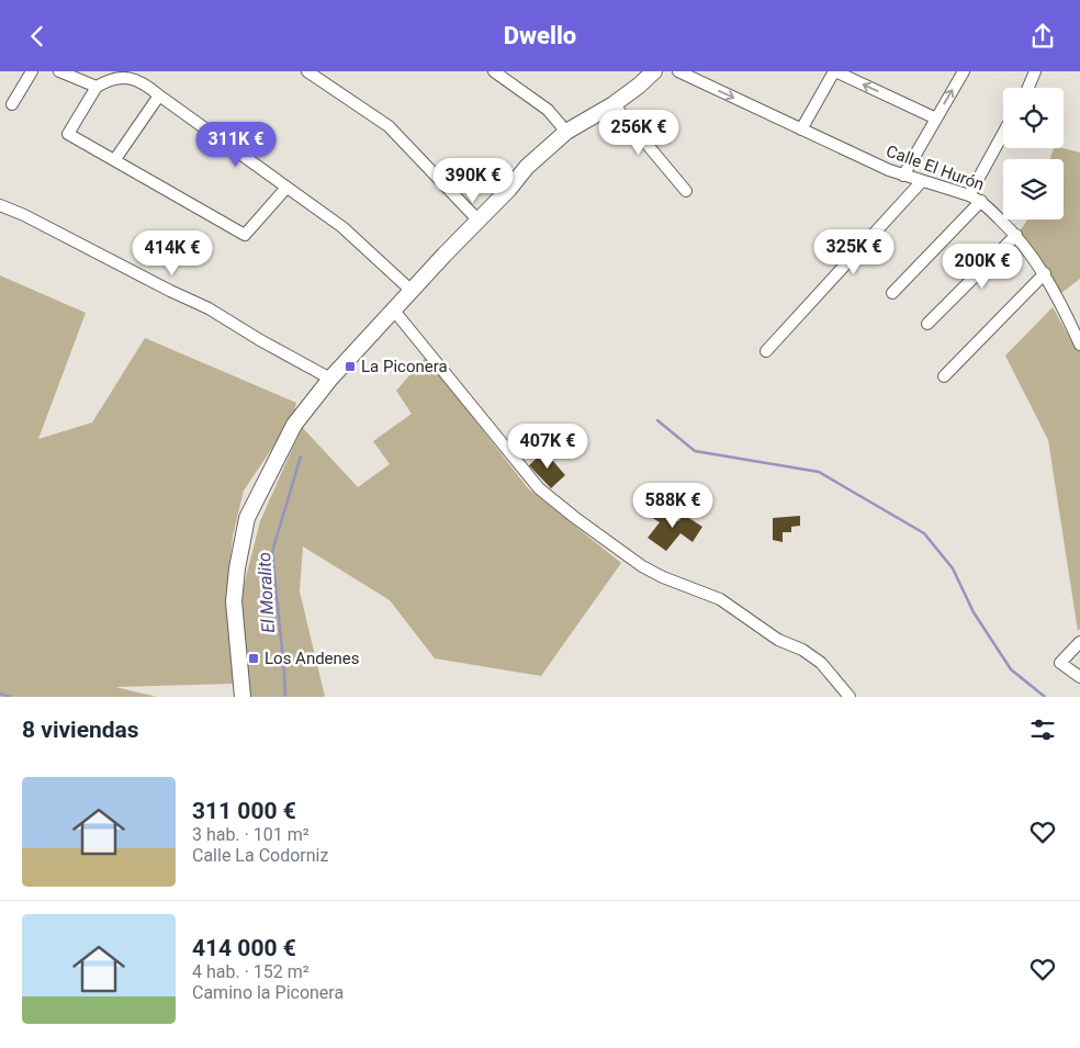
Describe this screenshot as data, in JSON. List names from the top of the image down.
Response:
{
  "streets": {
    "street": ["Calle El Hurón"]
  },
  "water": ["El Moralito"],
  "places": {
    "transit": ["La Piconera", "Los Andenes"]
  },
  "page": {
    "header": "Dwello",
    "price": [
      "256K €",
      "311K €",
      "390K €",
      "325K €",
      "414K €",
      "200K €",
      "407K €",
      "588K €"
    ],
    "heading": "8 viviendas",
    "list": [
      {
        "name": "311 000 €",
        "note": "3 hab. · 101 m² · Calle La Codorniz"
      },
      {
        "name": "414 000 €",
        "note": "4 hab. · 152 m² · Camino la Piconera"
      }
    ]
  }
}
